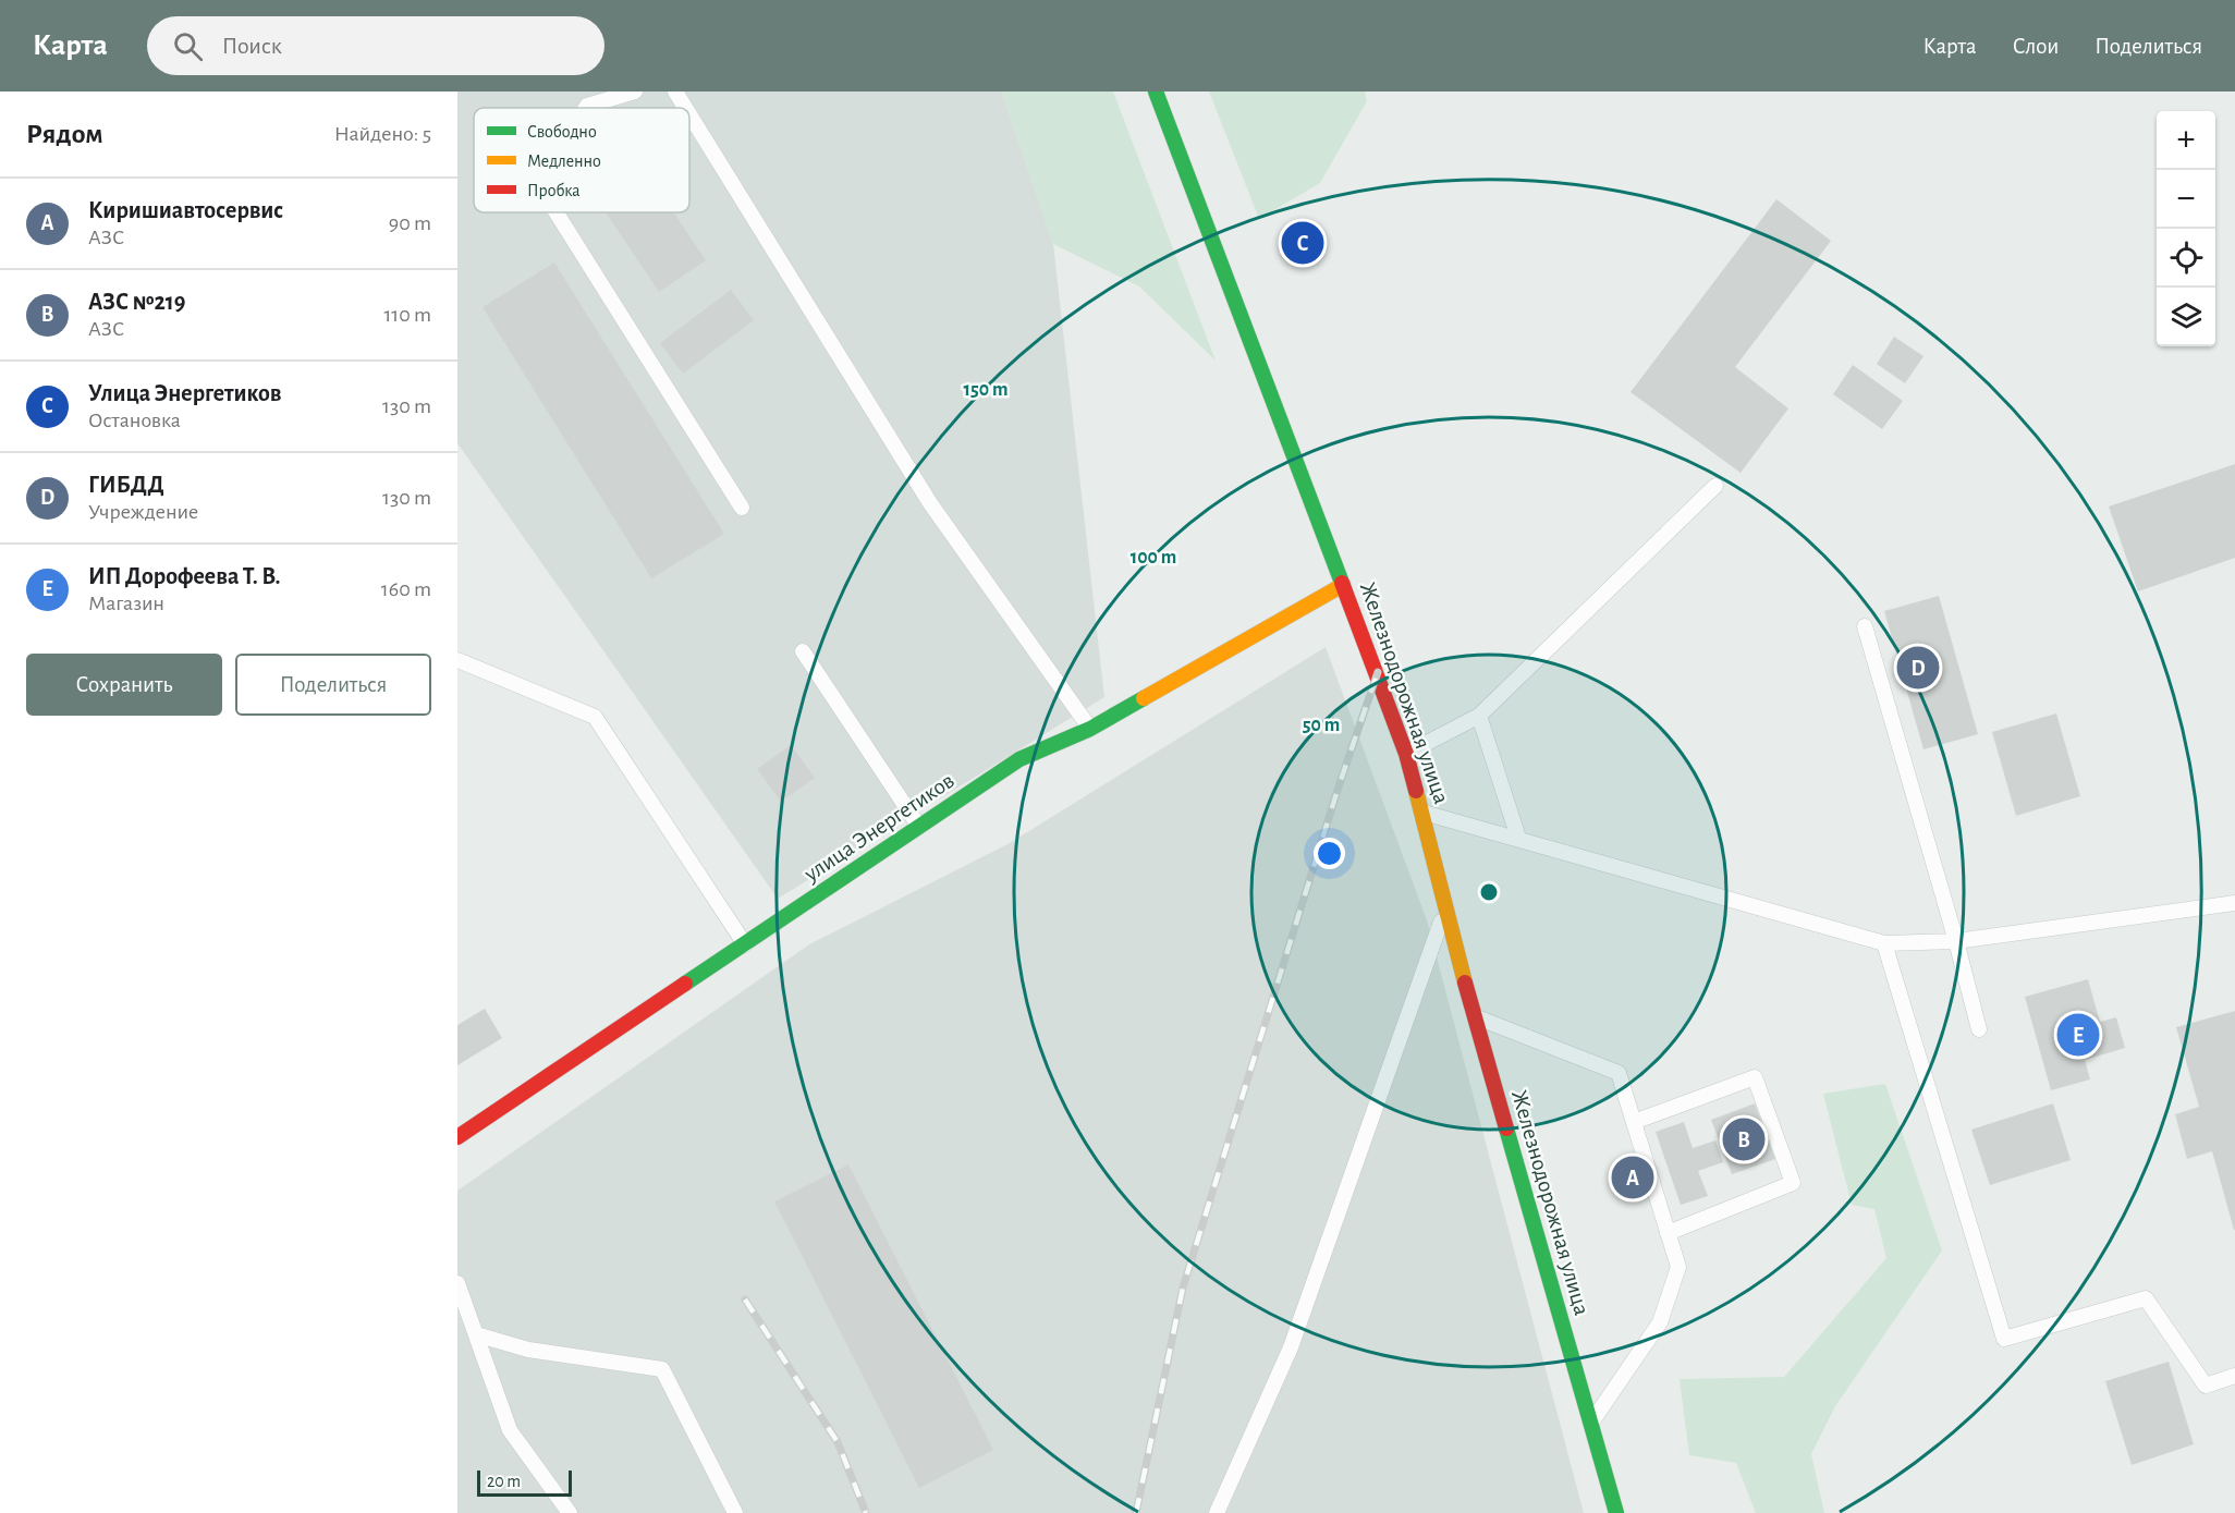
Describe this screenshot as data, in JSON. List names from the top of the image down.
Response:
{
  "streets": {
    "street": ["Железнодорожная улица", "улица Энергетиков"]
  },
  "crossings": [
    ["Железнодорожная улица", "улица Энергетиков"]
  ],
  "legend": ["Свободно", "Медленно", "Пробка"],
  "scale_bar": "20 m",
  "page": {
    "header": "Карта",
    "search": "Поиск",
    "nav": ["Карта", "Слои", "Поделиться"],
    "heading": ["Рядом", "Найдено: 5"],
    "map_buttons": ["+", "−"],
    "list": [
      {
        "mark": "A",
        "name": "Киришиавтосервис",
        "note": "АЗС",
        "value": "90 m"
      },
      {
        "mark": "B",
        "name": "АЗС №219",
        "note": "АЗС",
        "value": "110 m"
      },
      {
        "mark": "C",
        "name": "Улица Энергетиков",
        "note": "Остановка",
        "value": "130 m"
      },
      {
        "mark": "D",
        "name": "ГИБДД",
        "note": "Учреждение",
        "value": "130 m"
      },
      {
        "mark": "E",
        "name": "ИП Дорофеева Т. В.",
        "note": "Магазин",
        "value": "160 m"
      }
    ],
    "pins": [
      "C",
      "D",
      "E",
      "B",
      "A"
    ],
    "buttons": ["Сохранить", "Поделиться"],
    "scale": "20 m"
  },
  "rings": ["150 m", "100 m", "50 m"]
}
